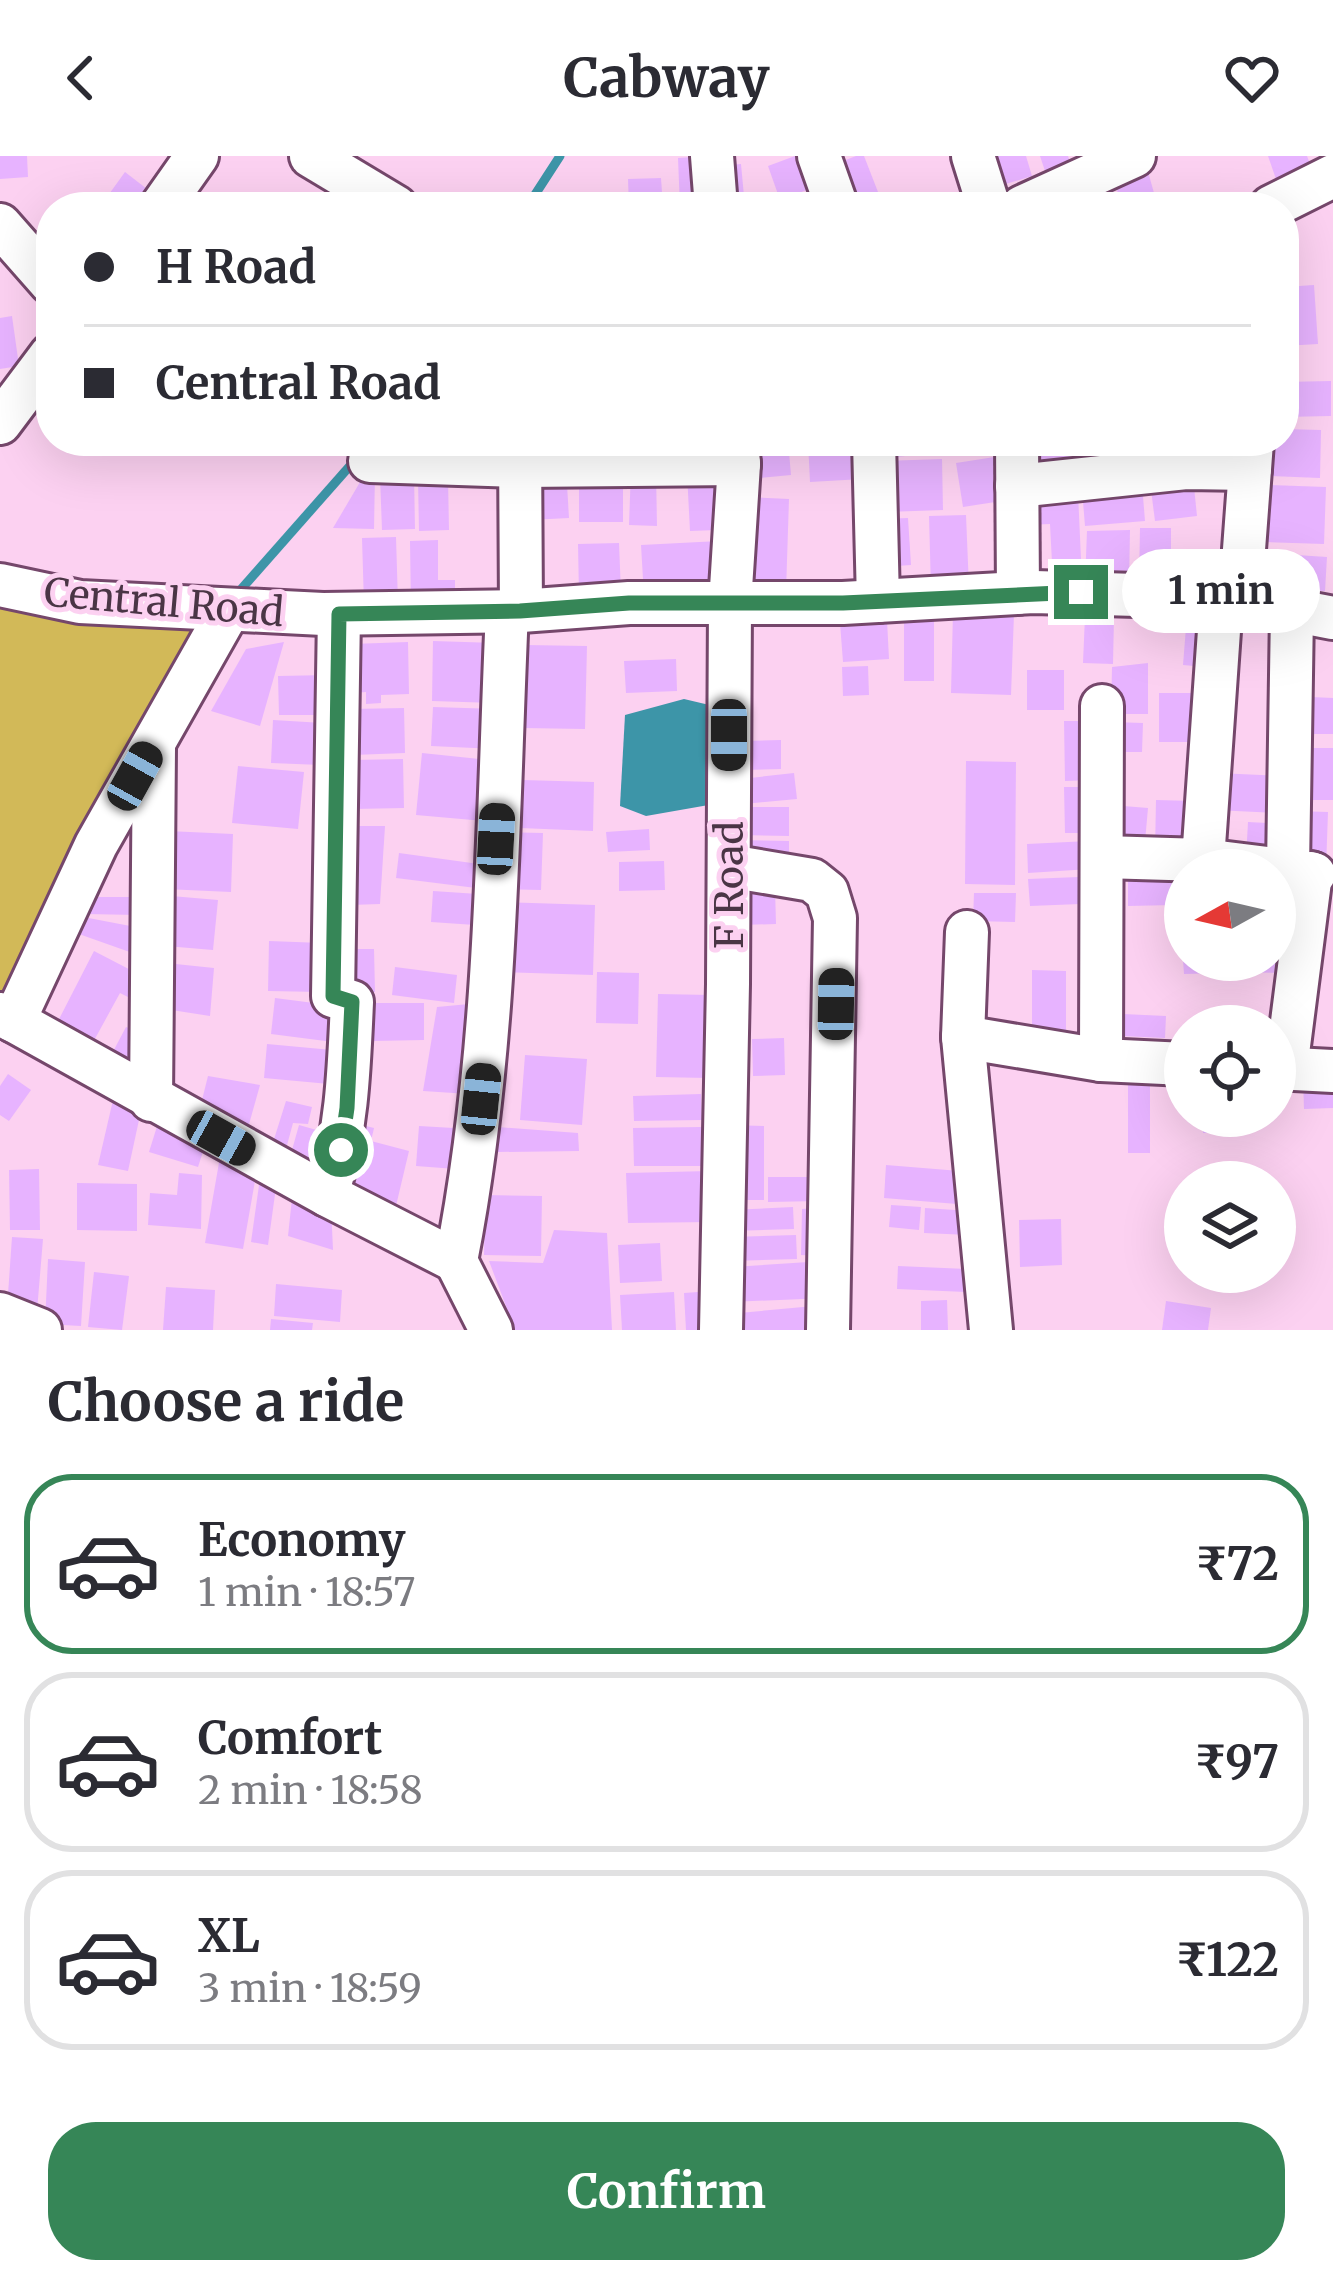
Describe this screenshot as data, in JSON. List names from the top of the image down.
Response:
{
  "streets": {
    "street": ["Central Road", "F Road"]
  },
  "crossings": [
    ["Central Road", "F Road"]
  ],
  "north": "left",
  "page": {
    "header": "Cabway",
    "banner": ["H Road", "Central Road"],
    "bubble": "1 min",
    "heading": "Choose a ride",
    "list": [
      {
        "name": "Economy",
        "note": "1 min · 18:57",
        "value": "₹72"
      },
      {
        "name": "Comfort",
        "note": "2 min · 18:58",
        "value": "₹97"
      },
      {
        "name": "XL",
        "note": "3 min · 18:59",
        "value": "₹122"
      }
    ],
    "buttons": "Confirm"
  }
}
